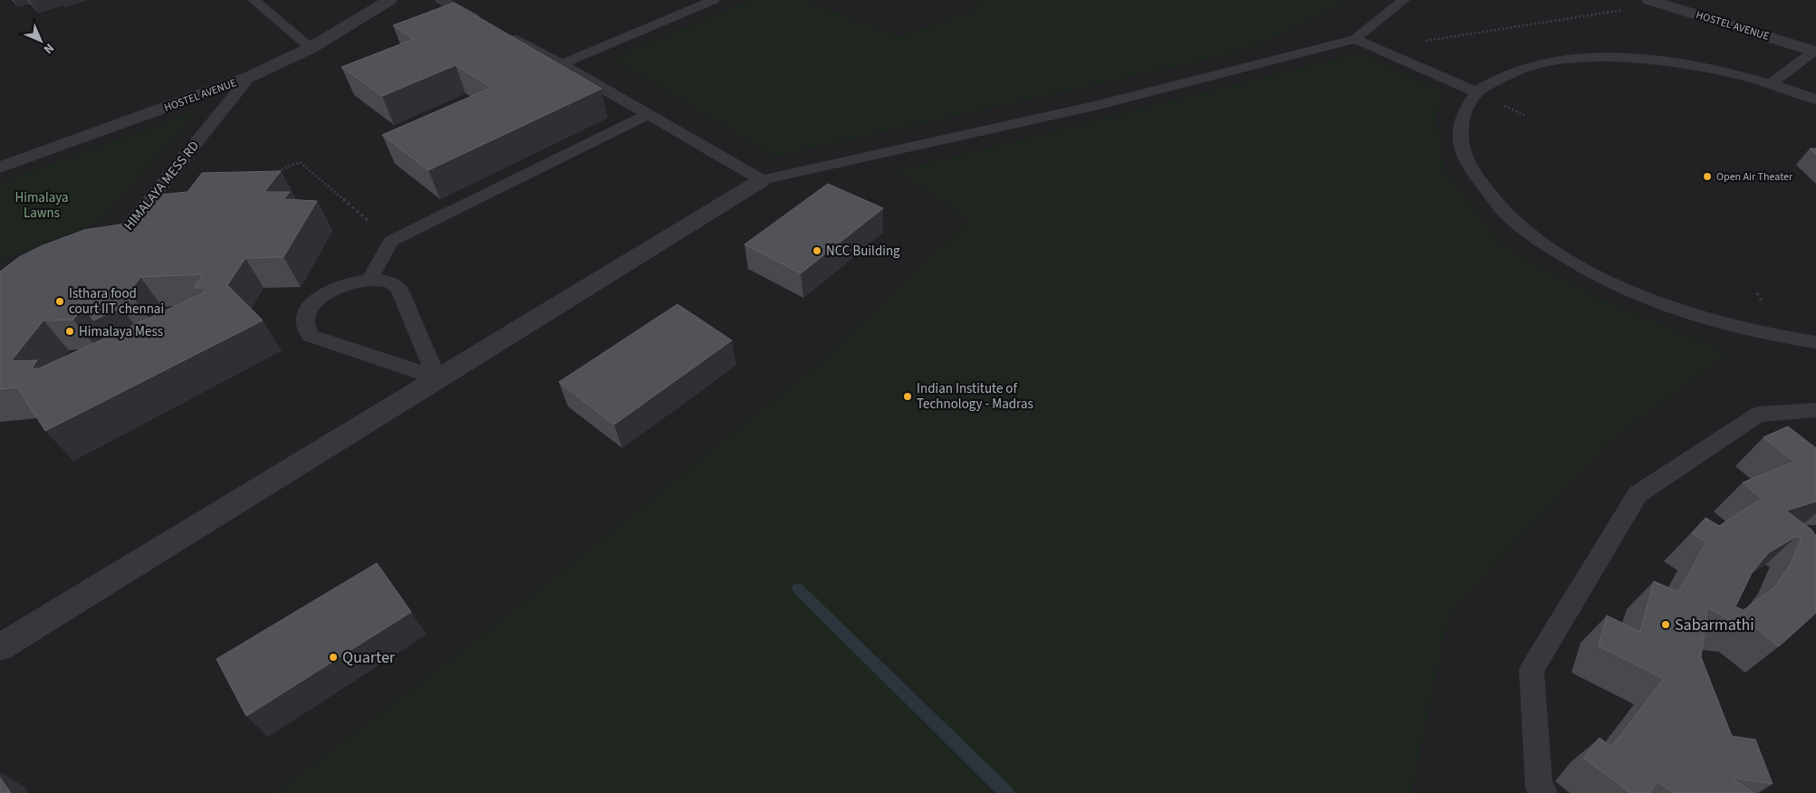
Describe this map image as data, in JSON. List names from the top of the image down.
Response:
{
  "streets": {
    "street": ["HOSTEL AVENUE"],
    "lane": ["HIMALAYA MESS RD"]
  },
  "crossings": [
    ["HOSTEL AVENUE", "HIMALAYA MESS RD"]
  ],
  "parks": ["Himalaya Lawns"],
  "places": [
    "Open Air Theater",
    "NCC Building",
    "Isthara food court IIT chennai",
    "Himalaya Mess",
    "Indian Institute of Technology - Madras",
    "Sabarmathi",
    "Quarter"
  ],
  "north": "bottom right"
}
